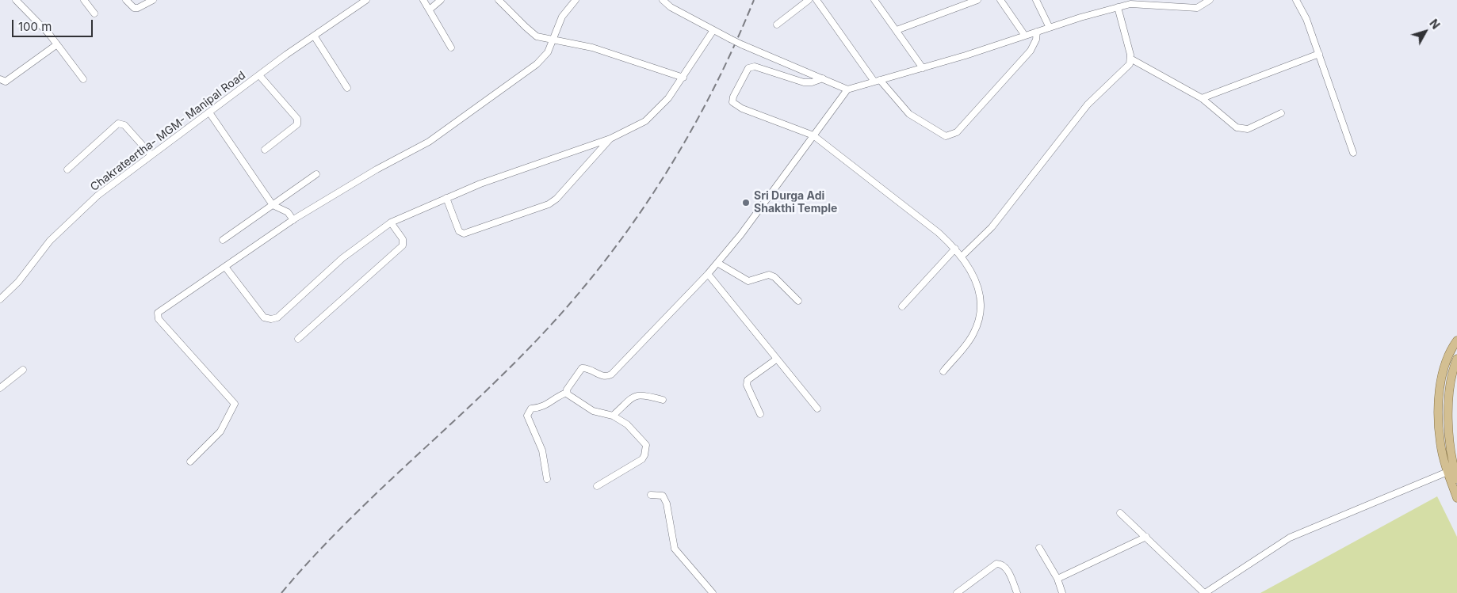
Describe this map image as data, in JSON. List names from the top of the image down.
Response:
{
  "streets": {
    "street": ["Chakrateertha- MGM- Manipal Road"]
  },
  "places": ["Sri Durga Adi Shakthi Temple"],
  "scale_bar": "100 m",
  "north": "top right"
}
